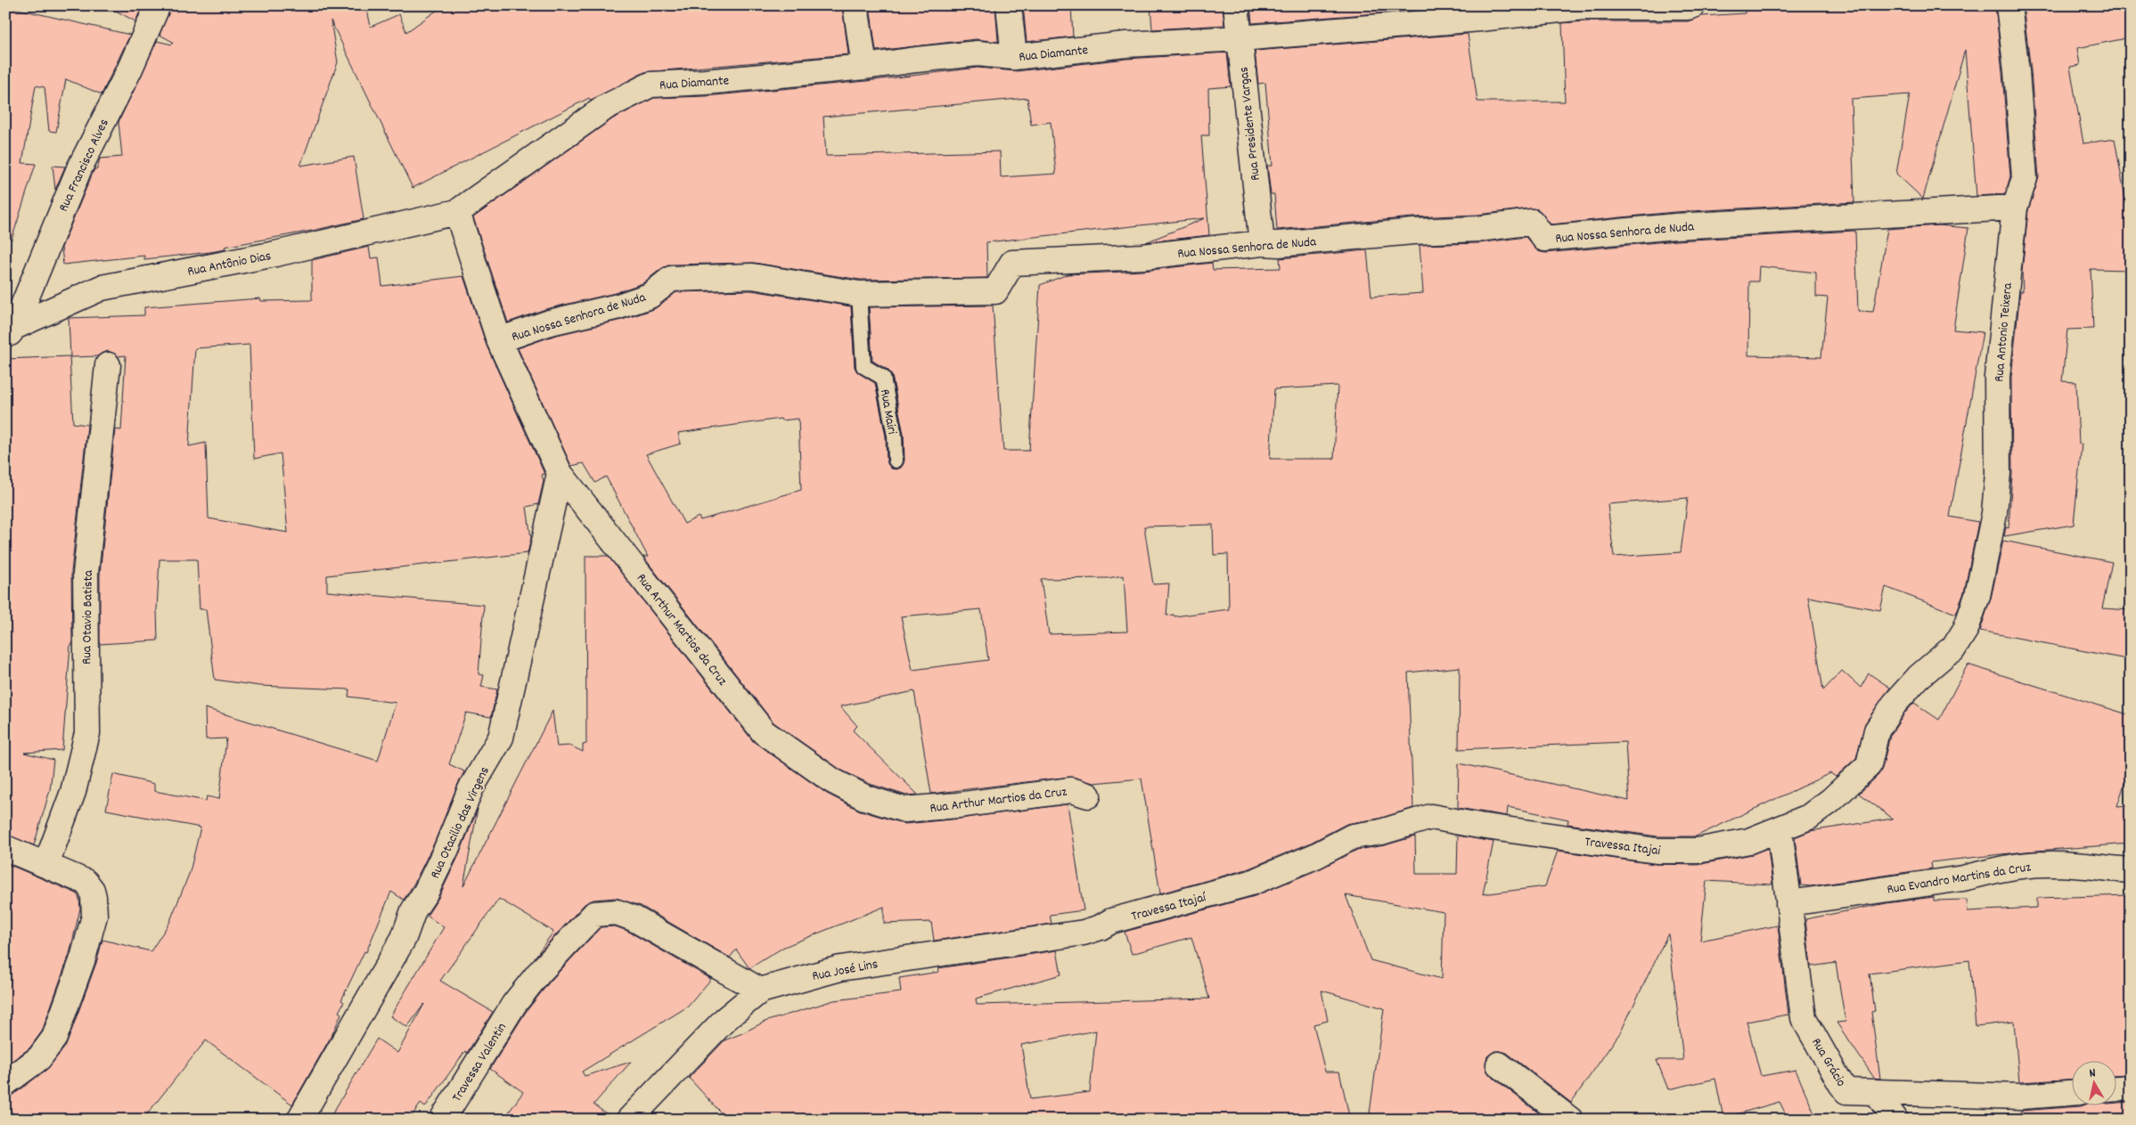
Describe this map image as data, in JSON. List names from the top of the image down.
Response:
{
  "streets": {
    "street": [
      "Rua Diamante",
      "Rua Presidente Vargas",
      "Rua Francisco Alves",
      "Rua Nossa Senhora de Nuda",
      "Rua Antônio Dias",
      "Rua Antonio Teixera",
      "Rua Otavio Batista",
      "Rua Arthur Martios da Cruz",
      "Rua Otacilio das Virgens",
      "Travessa Itajai",
      "Rua Evandro Martins da Cruz",
      "Travessa Itajaí",
      "Rua José Lins",
      "Travessa Valentin",
      "Rua Grácio"
    ],
    "lane": ["Rua Mairi"]
  },
  "crossings": [
    ["Rua Diamante", "Rua Presidente Vargas"],
    ["Rua Diamante", "Rua Antônio Dias"],
    ["Rua Diamante", "Rua Arthur Martios da Cruz"],
    ["Rua Presidente Vargas", "Rua Nossa Senhora de Nuda"],
    ["Rua Francisco Alves", "Rua Antônio Dias"],
    ["Rua Nossa Senhora de Nuda", "Rua Antonio Teixera"],
    ["Rua Nossa Senhora de Nuda", "Rua Mairi"],
    ["Rua Nossa Senhora de Nuda", "Rua Arthur Martios da Cruz"],
    ["Rua Antônio Dias", "Rua Arthur Martios da Cruz"],
    ["Rua Antonio Teixera", "Travessa Itajai"],
    ["Rua Arthur Martios da Cruz", "Rua Otacilio das Virgens"],
    ["Travessa Itajai", "Travessa Itajaí"],
    ["Travessa Itajai", "Rua Grácio"],
    ["Rua Evandro Martins da Cruz", "Rua Grácio"],
    ["Travessa Itajaí", "Rua José Lins"],
    ["Rua José Lins", "Travessa Valentin"]
  ],
  "north": "top"
}
